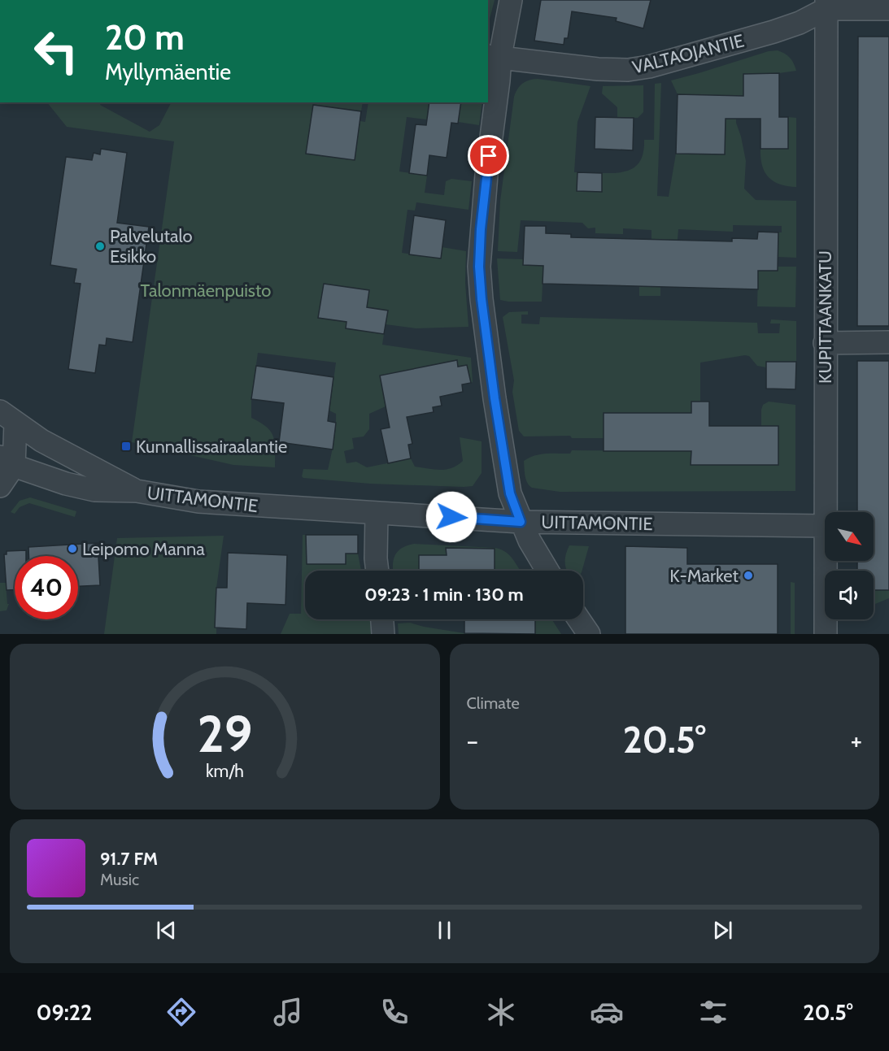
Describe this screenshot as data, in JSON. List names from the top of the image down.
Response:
{
  "streets": {
    "street": ["VALTAOJANTIE", "KUPITTAANKATU", "UITTAMONTIE"]
  },
  "crossings": [
    ["VALTAOJANTIE", "KUPITTAANKATU"]
  ],
  "parks": ["Talonmäenpuisto"],
  "places": {
    "other": ["Palvelutalo Esikko", "Leipomo Manna", "K-Market"],
    "transit": ["Kunnallissairaalantie"]
  },
  "north": "bottom right",
  "page": {
    "turn": ["20 m", "Myllymäentie"],
    "limit": "40",
    "trip": "09:23 · 1 min · 130 m",
    "tile": "Climate",
    "heat": ["−", "20.5°", "+"],
    "song": ["91.7 FM", "Music"],
    "tabs": ["09:22", "20.5°"],
    "gauge": ["29", "km/h"]
  }
}
